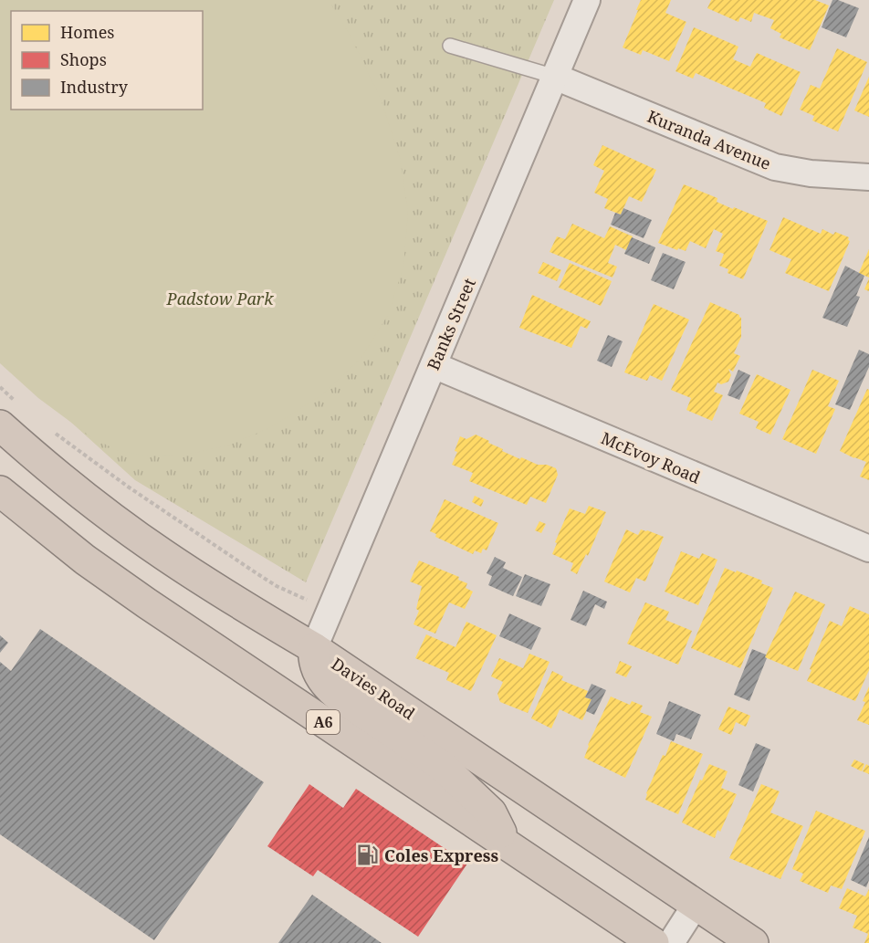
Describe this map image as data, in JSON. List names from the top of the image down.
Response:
{
  "streets": {
    "highway": ["Davies Road", "A6"],
    "street": ["Kuranda Avenue", "Banks Street", "McEvoy Road"]
  },
  "crossings": [
    ["Kuranda Avenue", "Banks Street"],
    ["Banks Street", "McEvoy Road"],
    ["Banks Street", "Davies Road"]
  ],
  "parks": ["Padstow Park"],
  "places": {
    "fuel station": ["Coles Express"]
  },
  "legend": ["Homes", "Shops", "Industry"]
}
